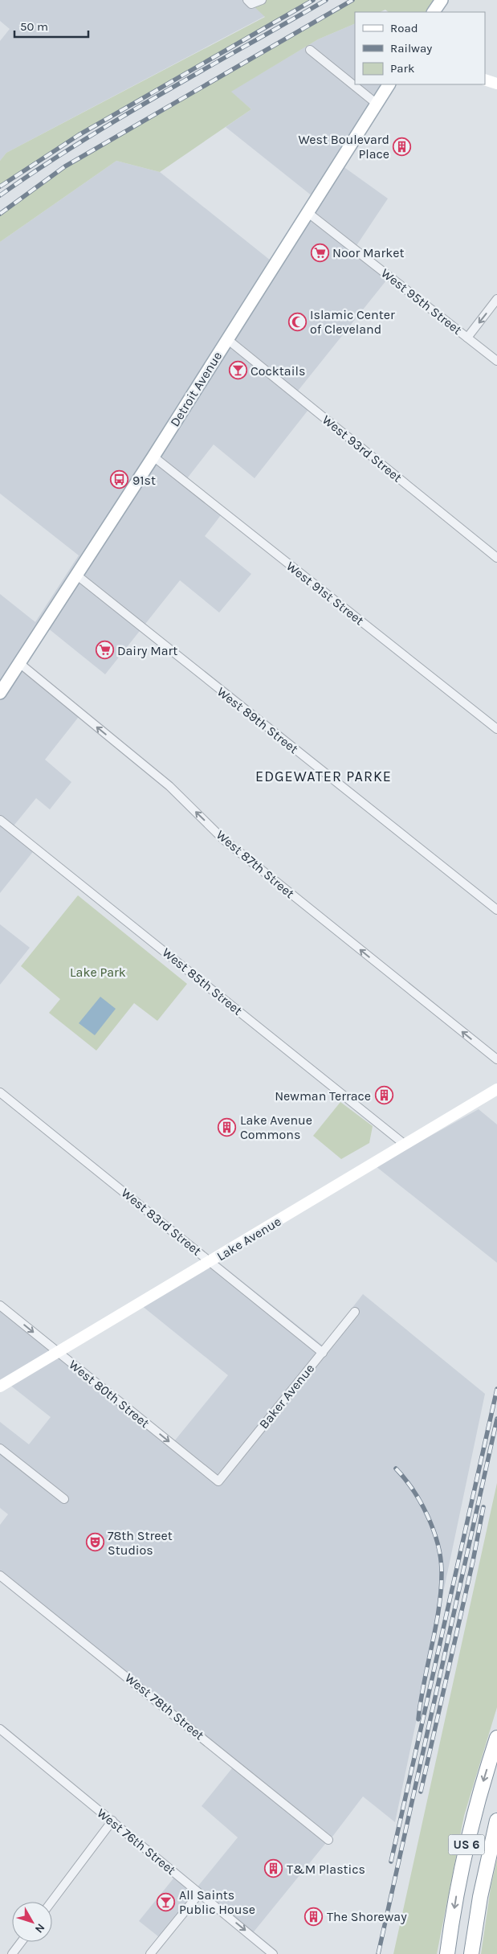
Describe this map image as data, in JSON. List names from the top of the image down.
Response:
{
  "streets": {
    "highway": ["US 6"],
    "main road": ["Detroit Avenue"],
    "street": [
      "West 95th Street",
      "West 93rd Street",
      "West 91st Street",
      "West 89th Street",
      "West 87th Street",
      "West 85th Street",
      "West 83rd Street",
      "Lake Avenue",
      "West 80th Street",
      "Baker Avenue",
      "West 78th Street",
      "West 76th Street"
    ]
  },
  "crossings": [
    ["West 95th Street", "Detroit Avenue"],
    ["Detroit Avenue", "West 93rd Street"],
    ["Detroit Avenue", "West 91st Street"],
    ["Detroit Avenue", "West 89th Street"],
    ["Detroit Avenue", "West 87th Street"],
    ["West 85th Street", "Lake Avenue"],
    ["West 83rd Street", "Lake Avenue"],
    ["West 83rd Street", "Baker Avenue"],
    ["Lake Avenue", "West 80th Street"],
    ["West 80th Street", "Baker Avenue"]
  ],
  "one_way": ["West 87th Street", "West 80th Street"],
  "districts": ["EDGEWATER PARKE"],
  "parks": ["Lake Park"],
  "places": {
    "building": [
      "West Boulevard Place",
      "Newman Terrace",
      "Lake Avenue Commons",
      "T&M Plastics",
      "The Shoreway"
    ],
    "supermarket": ["Noor Market", "Dairy Mart"],
    "mosque": ["Islamic Center of Cleveland"],
    "bar": ["Cocktails", "All Saints Public House"],
    "bus stop": ["91st"],
    "theatre": ["78th Street Studios"]
  },
  "legend": ["Road", "Railway", "Park"],
  "scale_bar": "50 m",
  "north": "bottom right"
}
